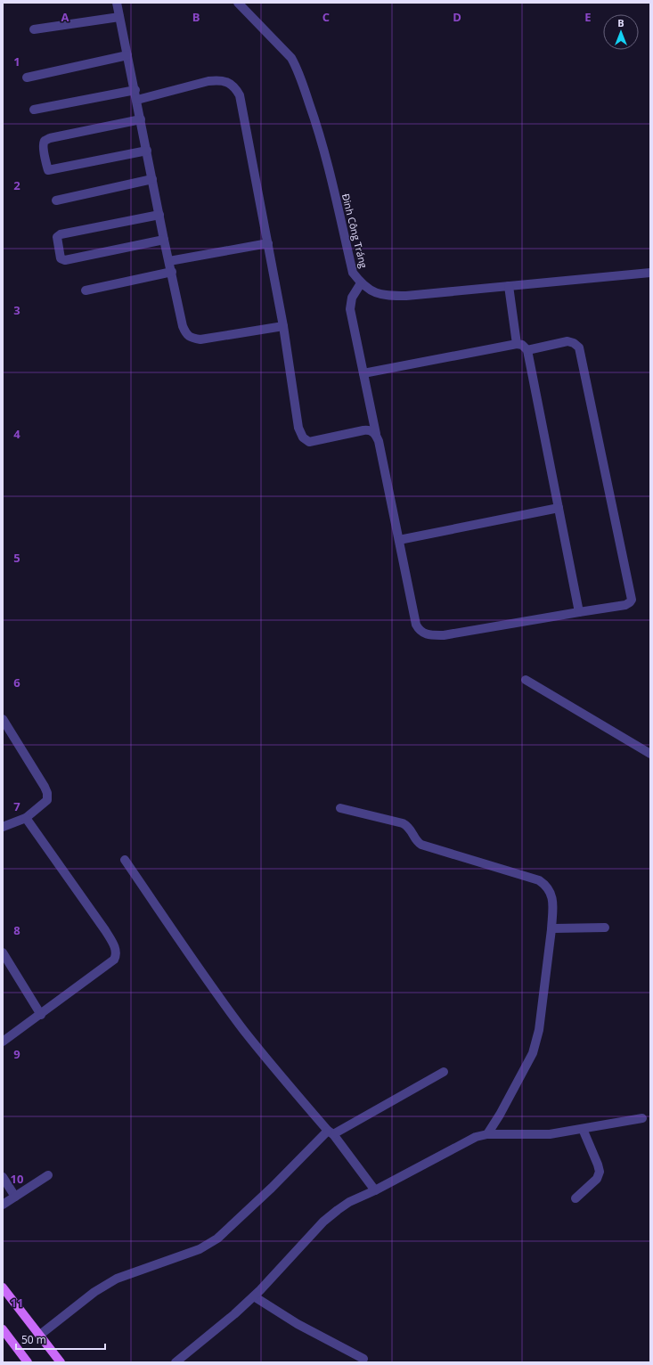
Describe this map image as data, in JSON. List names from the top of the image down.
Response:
{
  "streets": {
    "street": ["Đinh Công Tráng"]
  },
  "scale_bar": "50 m",
  "north": "top",
  "grid": {
    "columns": [
      "A",
      "B",
      "C",
      "D",
      "E"
    ],
    "rows": [
      "1",
      "2",
      "3",
      "4",
      "5",
      "6",
      "7",
      "8",
      "9",
      "10",
      "11"
    ]
  }
}
